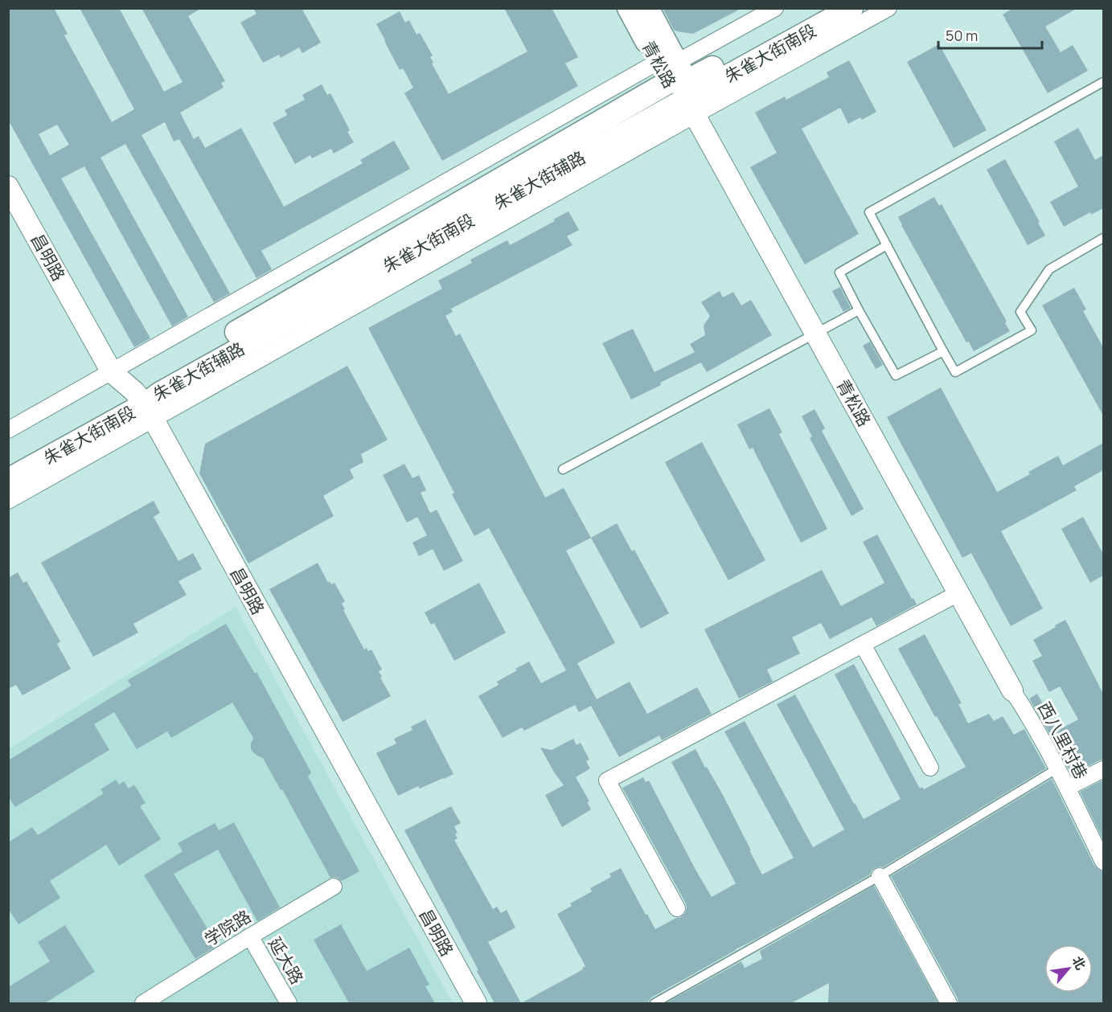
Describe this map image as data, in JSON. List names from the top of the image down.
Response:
{
  "streets": {
    "main road": ["朱雀大街南段", "青松路"],
    "street": [
      "朱雀大街辅路",
      "昌明路",
      "西八里村巷",
      "学院路",
      "延大路"
    ]
  },
  "crossings": [
    ["朱雀大街南段", "青松路"],
    ["朱雀大街南段", "朱雀大街辅路"],
    ["朱雀大街南段", "昌明路"],
    ["青松路", "西八里村巷"],
    ["朱雀大街辅路", "昌明路"],
    ["学院路", "延大路"]
  ],
  "scale_bar": "50 m",
  "north": "top right"
}
